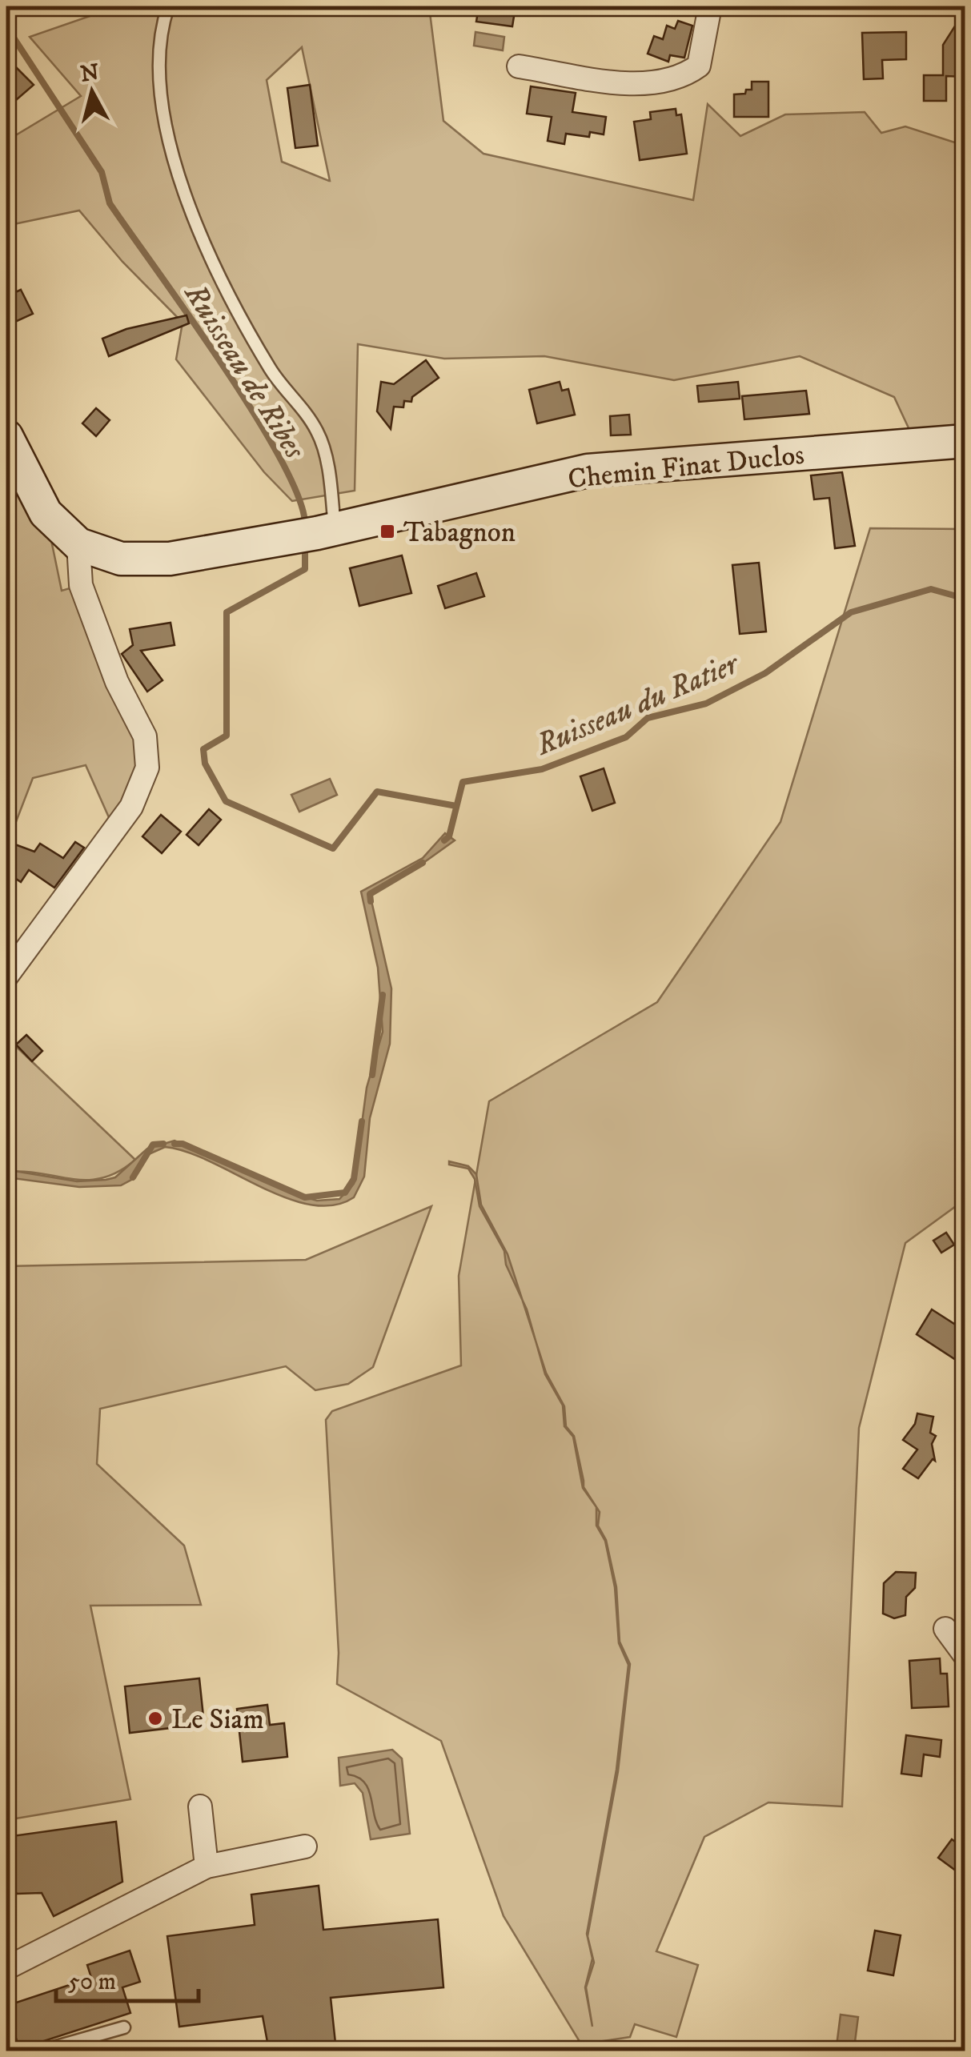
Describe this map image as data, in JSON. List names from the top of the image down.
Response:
{
  "streets": {
    "main road": ["Chemin Finat Duclos"]
  },
  "water": ["Ruisseau de Ribes", "Ruisseau du Ratier"],
  "places": {
    "transit": ["Tabagnon"],
    "other": ["Le Siam"]
  },
  "scale_bar": "50 m",
  "north": "top"
}
